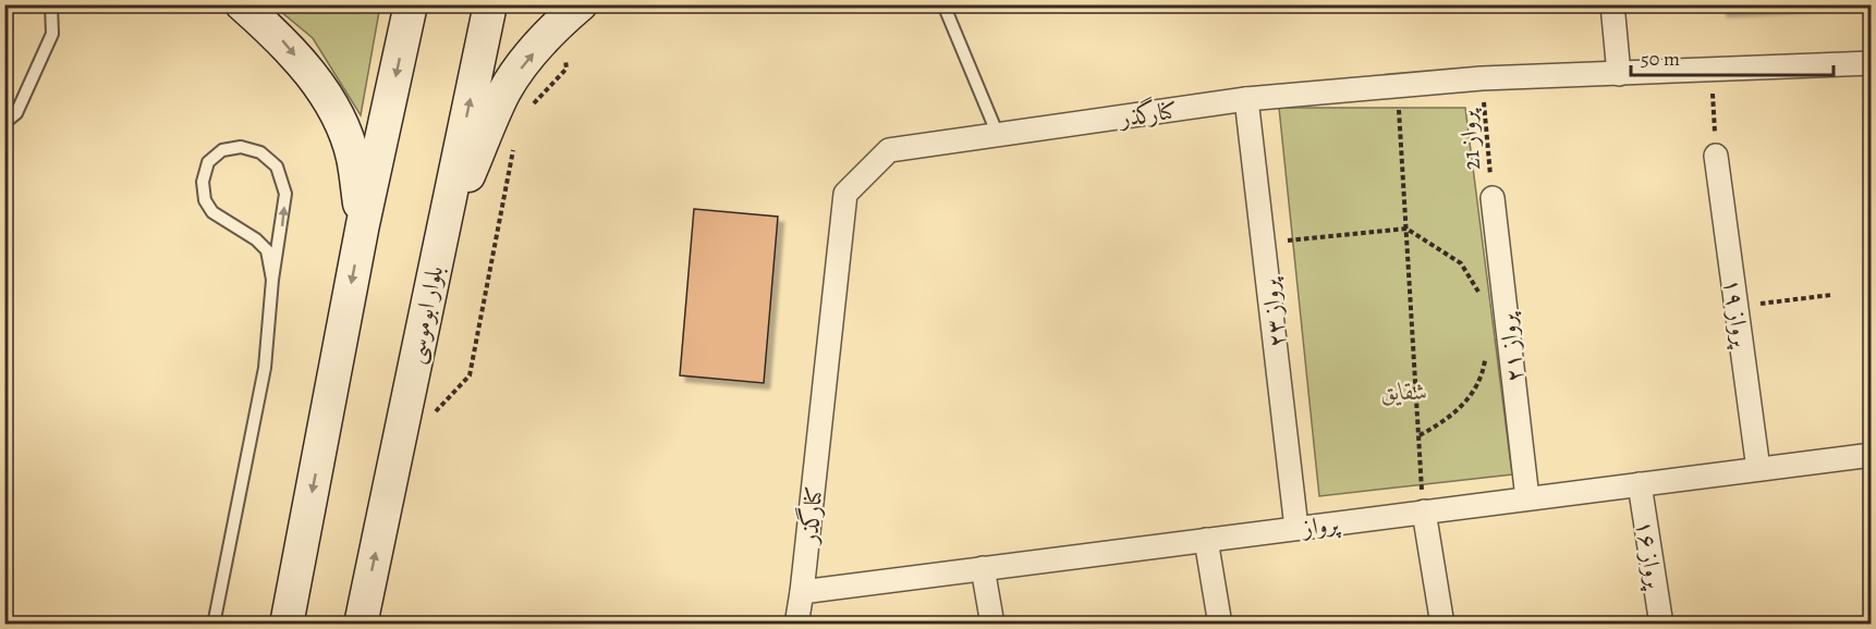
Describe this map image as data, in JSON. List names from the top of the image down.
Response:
{
  "streets": {
    "main road": ["بلوار ابوموسی"],
    "street": [
      "کنارگذر",
      "پرواز ۱۹",
      "پرواز ۲۳",
      "پرواز ۲۱",
      "پرواز",
      "پرواز ۱۶"
    ],
    "path": ["پرواز 21"]
  },
  "crossings": [
    ["کنارگذر", "پرواز 21"],
    ["کنارگذر", "پرواز ۲۳"],
    ["کنارگذر", "پرواز"],
    ["پرواز 21", "پرواز ۲۱"],
    ["پرواز ۱۹", "پرواز"],
    ["پرواز ۲۳", "پرواز"],
    ["پرواز ۲۱", "پرواز"],
    ["پرواز", "پرواز ۱۶"]
  ],
  "parks": ["شقایق"],
  "scale_bar": "50 m"
}
